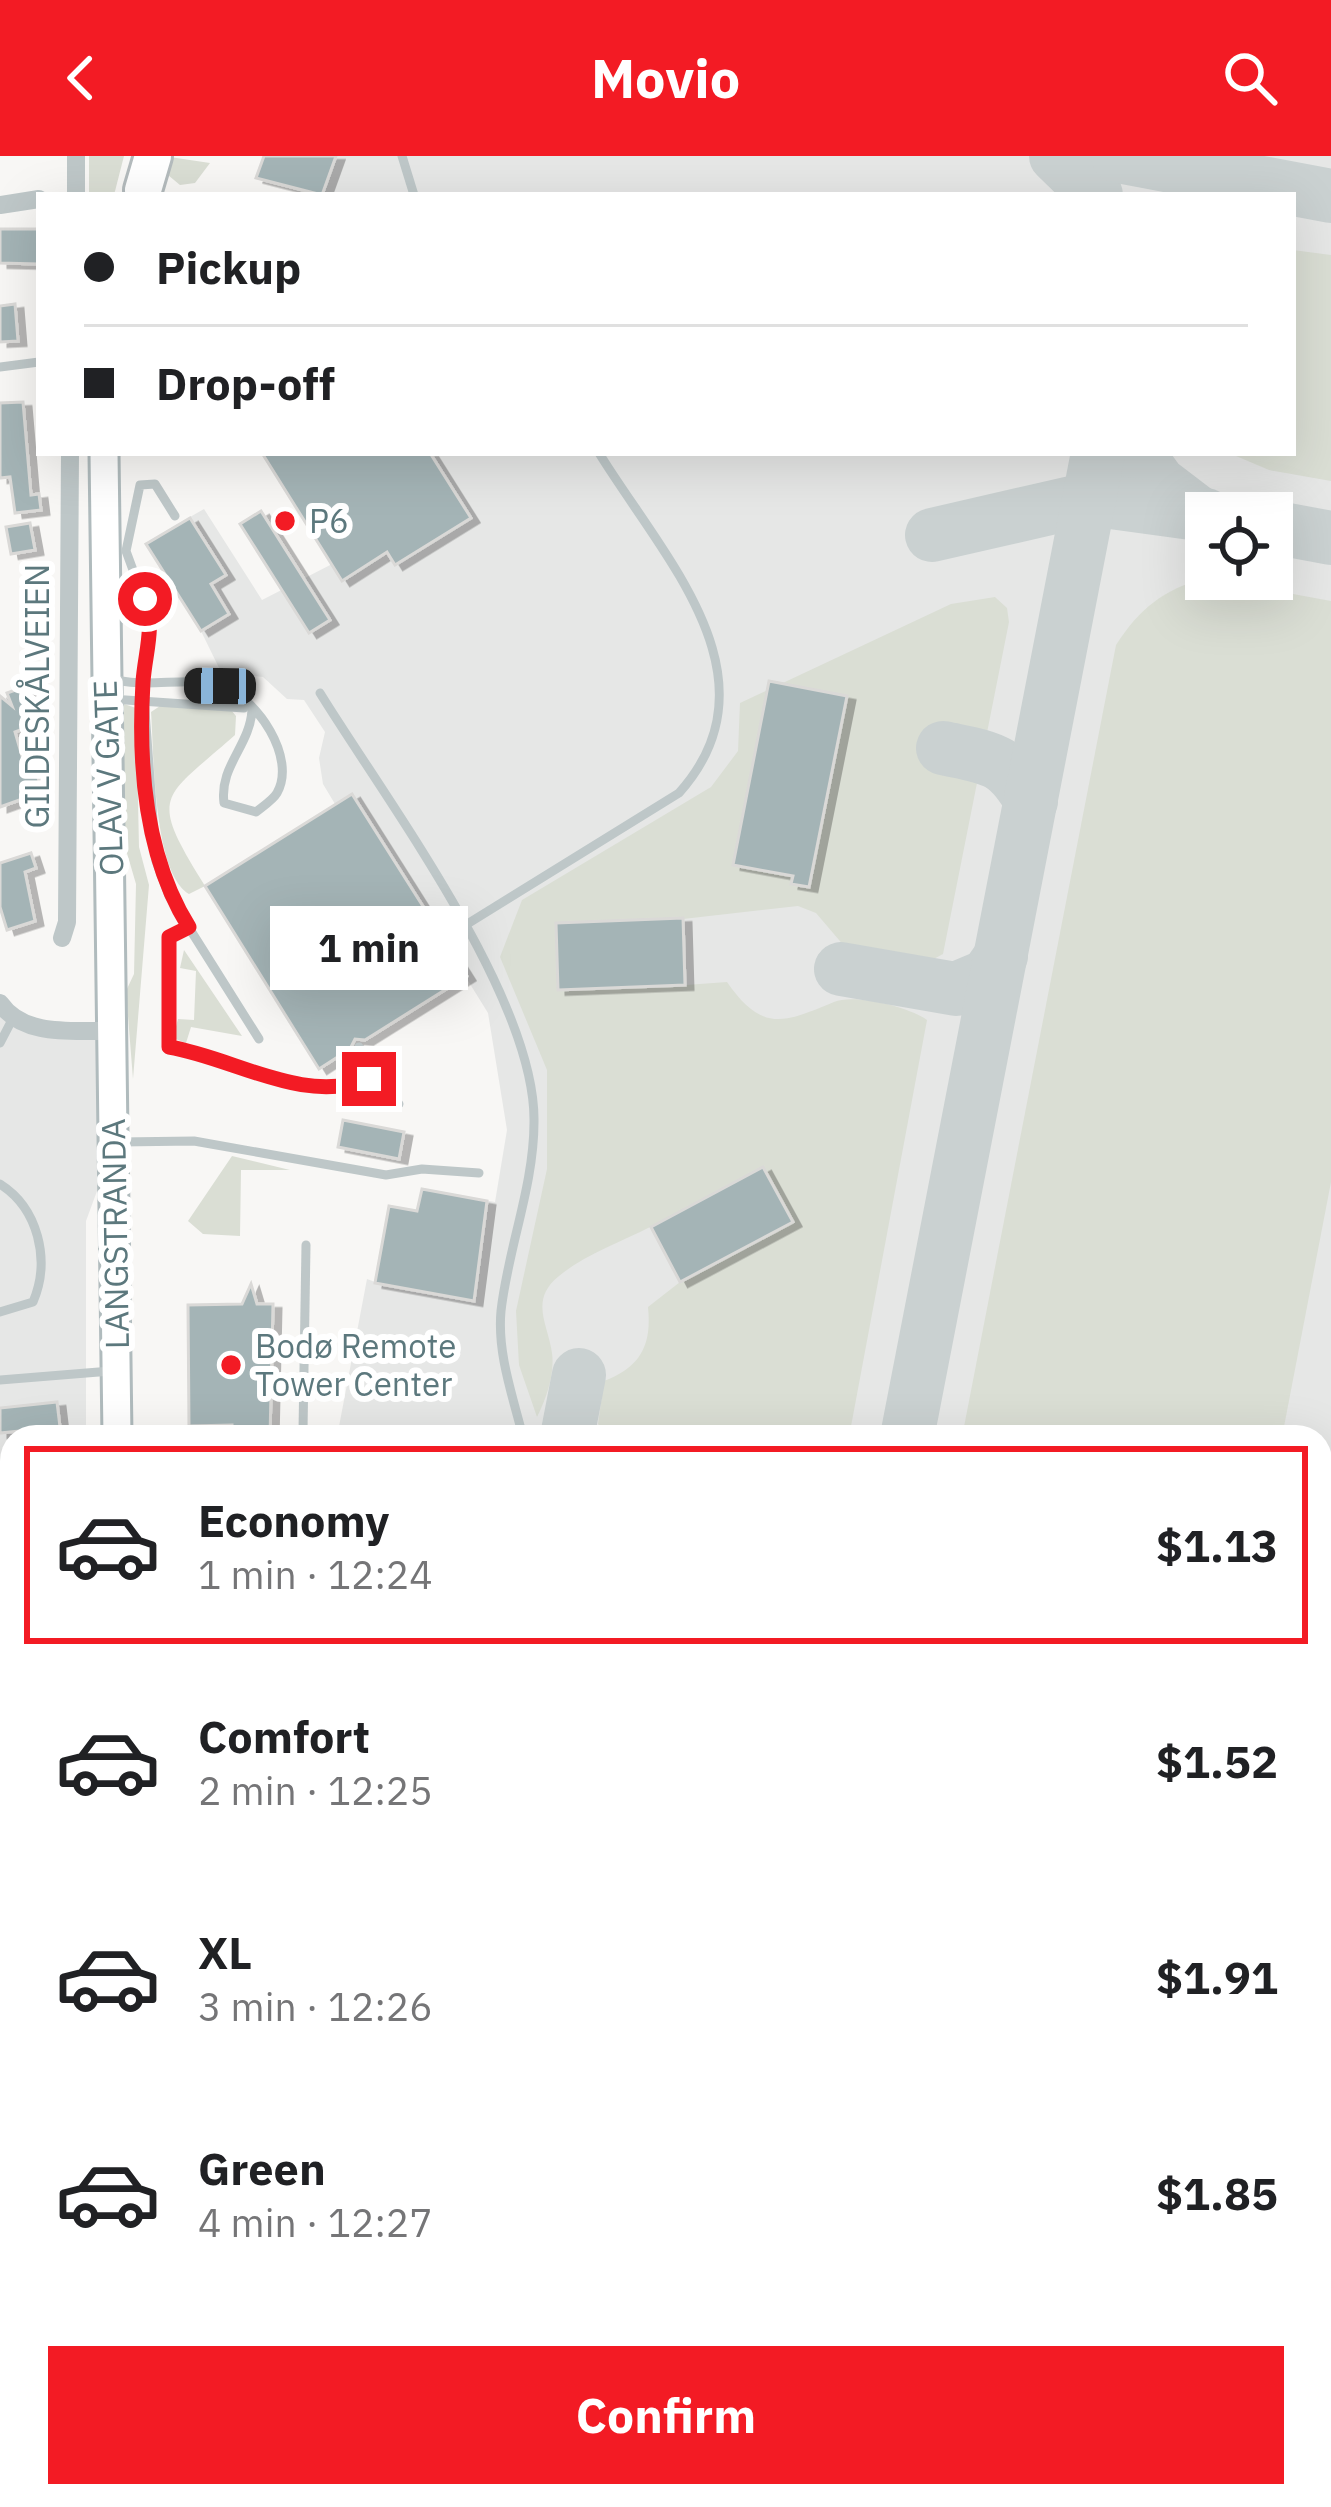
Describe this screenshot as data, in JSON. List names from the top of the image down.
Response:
{
  "streets": {
    "street": ["GILDESKÅLVEIEN", "OLAV V GATE", "LANGSTRANDA"]
  },
  "crossings": [
    ["OLAV V GATE", "LANGSTRANDA"]
  ],
  "places": ["P6", "Bodø Remote Tower Center"],
  "page": {
    "header": "Movio",
    "banner": ["Pickup", "Drop-off"],
    "bubble": "1 min",
    "list": [
      {
        "name": "Economy",
        "note": "1 min · 12:24",
        "value": "$1.13"
      },
      {
        "name": "Comfort",
        "note": "2 min · 12:25",
        "value": "$1.52"
      },
      {
        "name": "XL",
        "note": "3 min · 12:26",
        "value": "$1.91"
      },
      {
        "name": "Green",
        "note": "4 min · 12:27",
        "value": "$1.85"
      }
    ],
    "buttons": "Confirm"
  }
}
